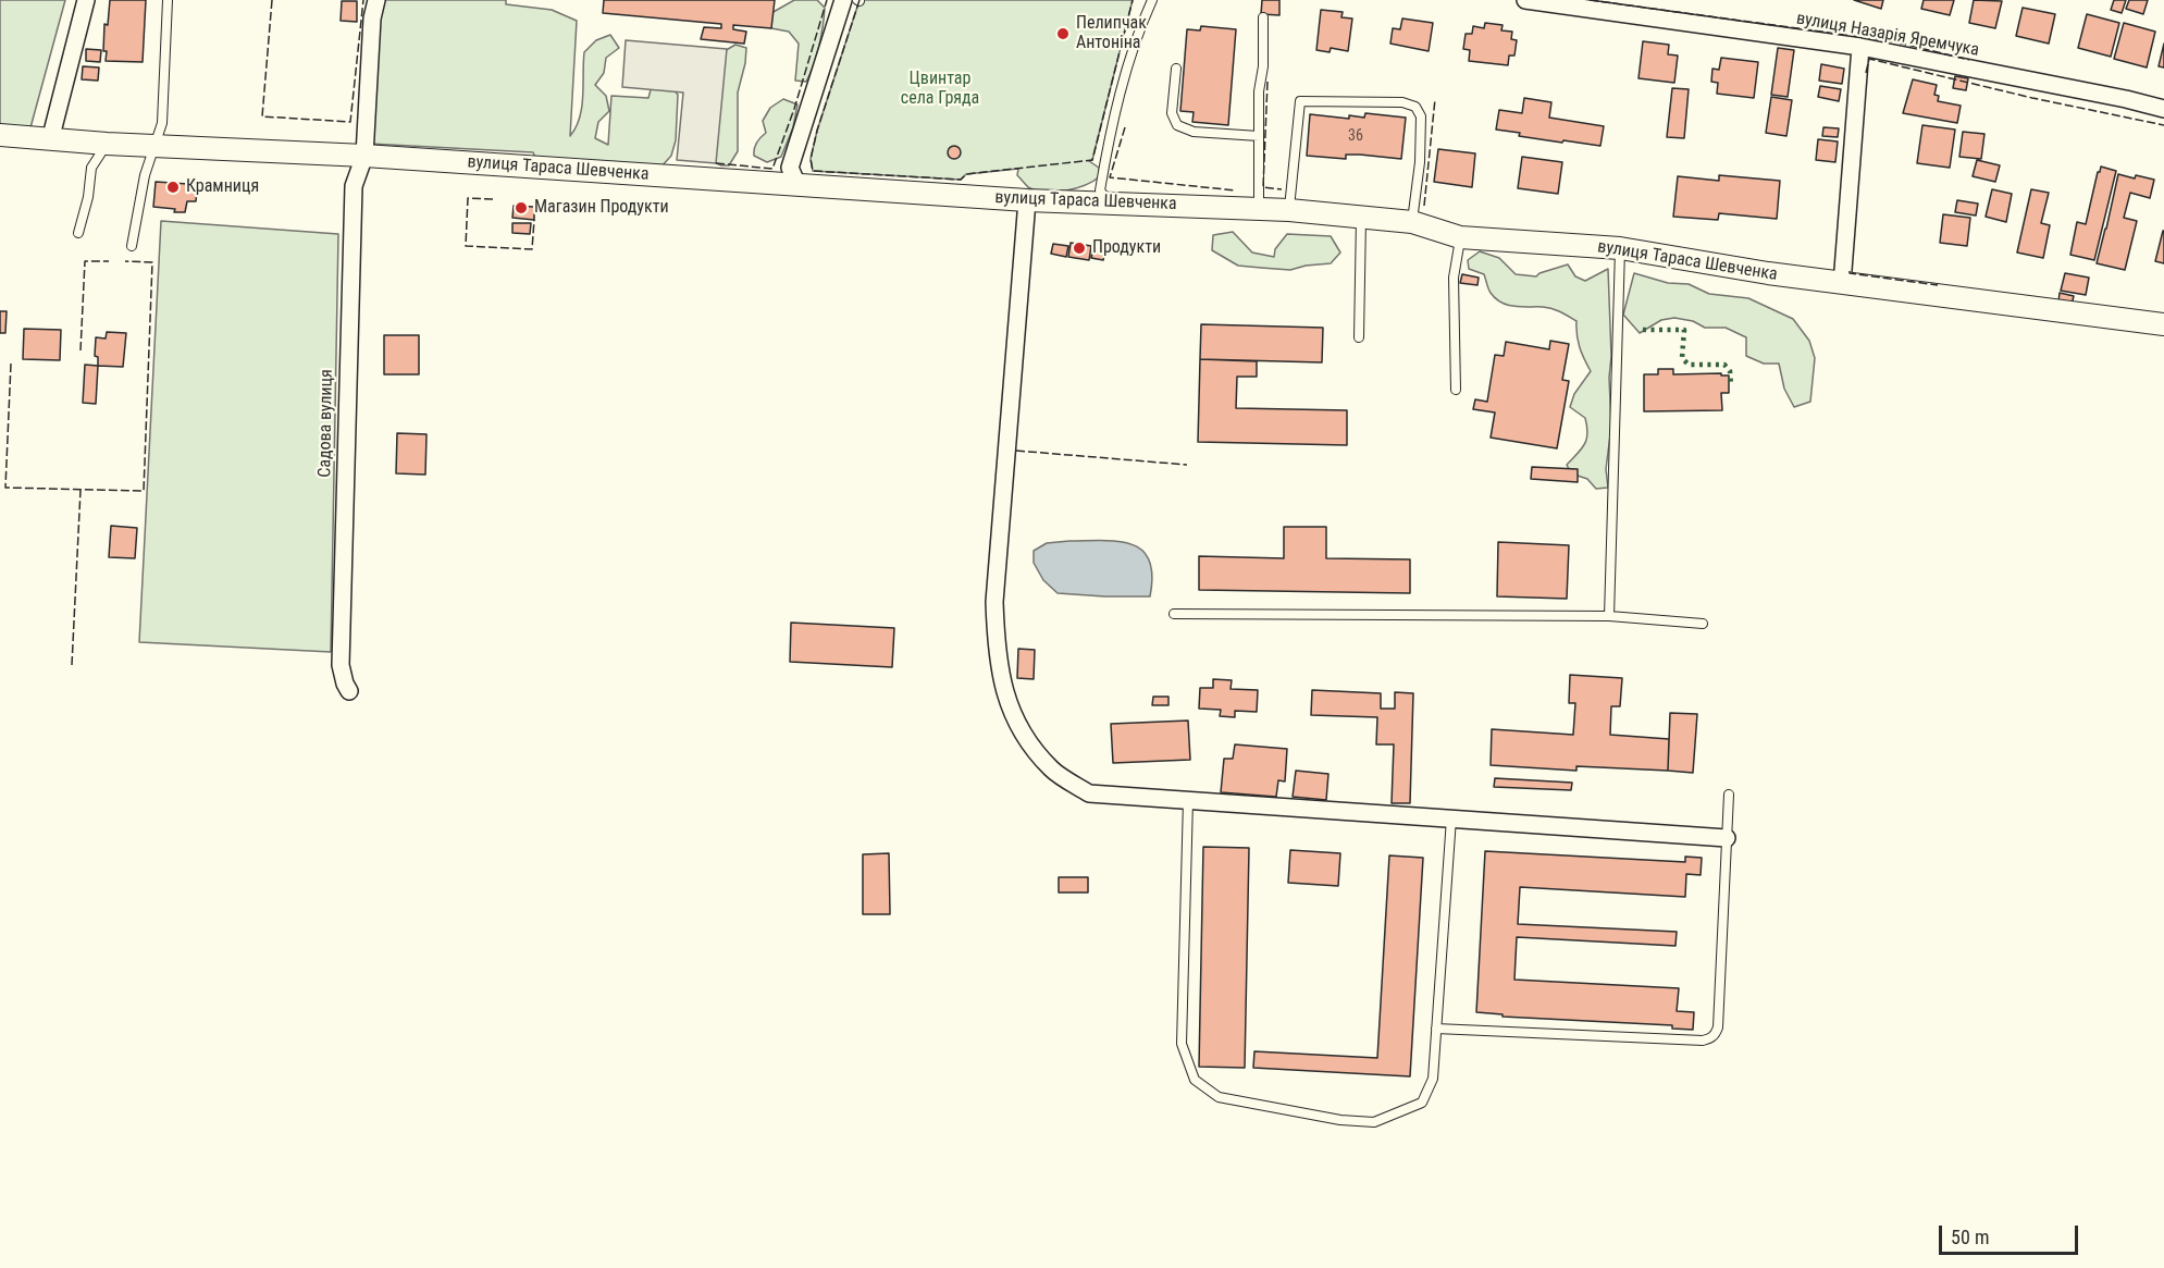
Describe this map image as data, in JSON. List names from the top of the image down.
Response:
{
  "streets": {
    "street": ["вулиця Назарія Яремчука", "вулиця Тараса Шевченка", "Садова вулиця"]
  },
  "crossings": [
    ["вулиця Тараса Шевченка", "Садова вулиця"]
  ],
  "parks": ["Цвинтар села Гряда"],
  "places": [
    "Пелипчак Антоніна",
    "Крамниця",
    "Магазин Продукти",
    "Продукти"
  ],
  "house_numbers": ["36"],
  "scale_bar": "50 m"
}
